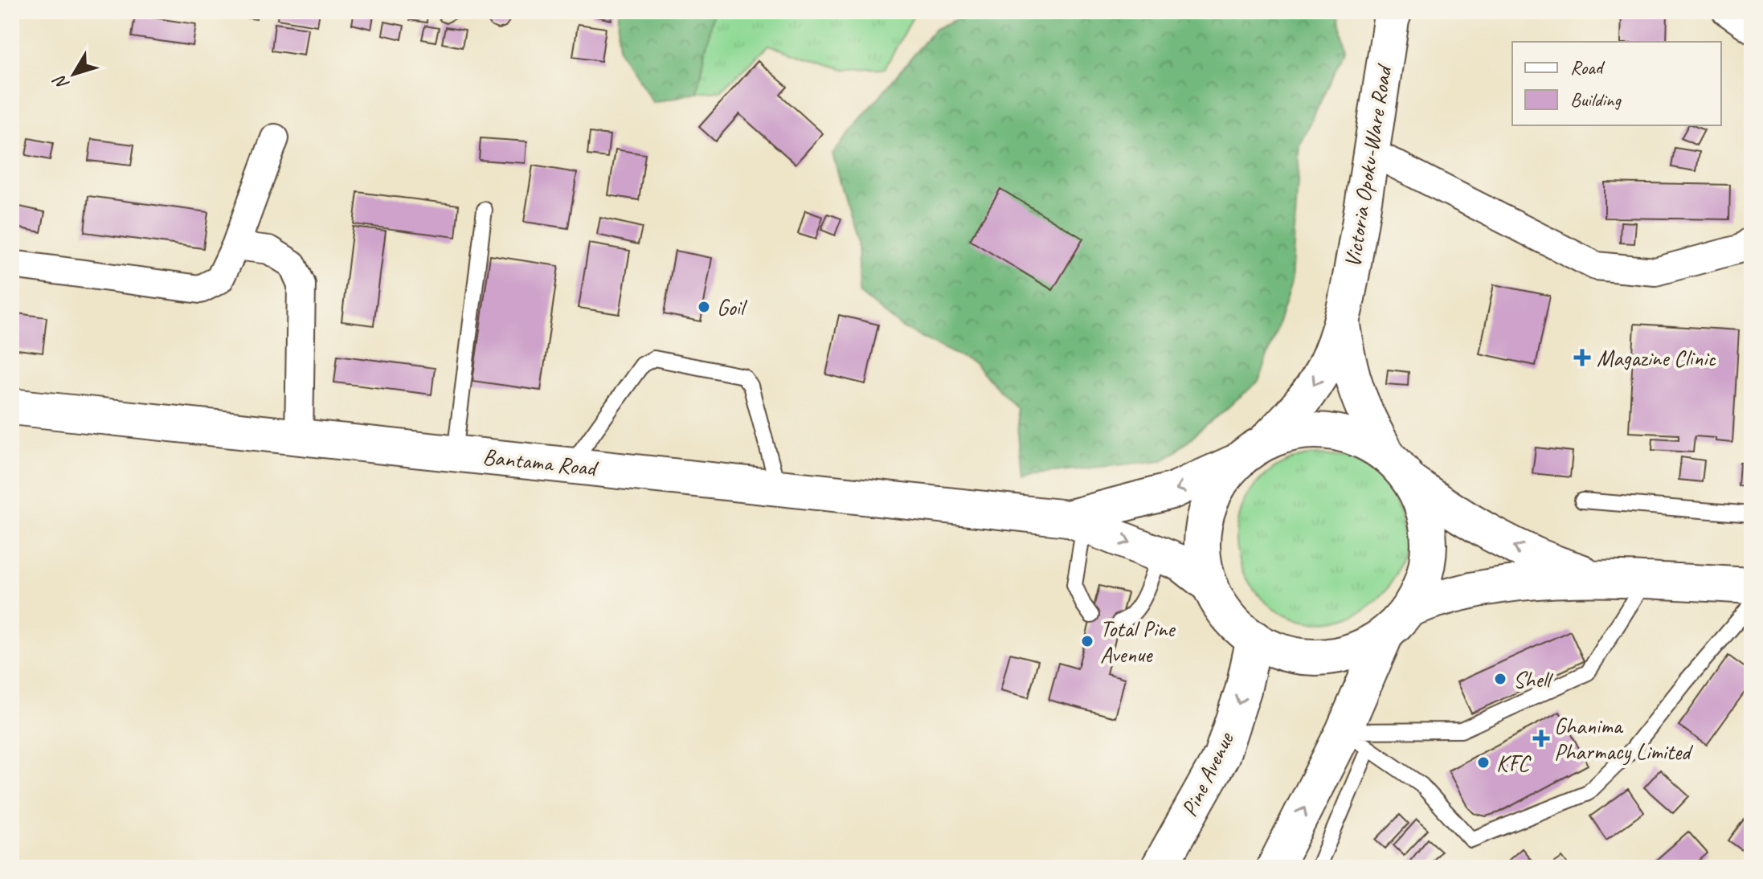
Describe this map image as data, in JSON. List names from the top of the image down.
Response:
{
  "streets": {
    "main road": ["Victoria Opoku-Ware Road", "Bantama Road", "Pine Avenue"]
  },
  "places": {
    "other": [
      "Goil",
      "Total Pine Avenue",
      "Shell",
      "KFC"
    ],
    "health": ["Magazine Clinic", "Ghanima Pharmacy Limited"]
  },
  "legend": ["Road", "Building"],
  "north": "bottom left"
}
